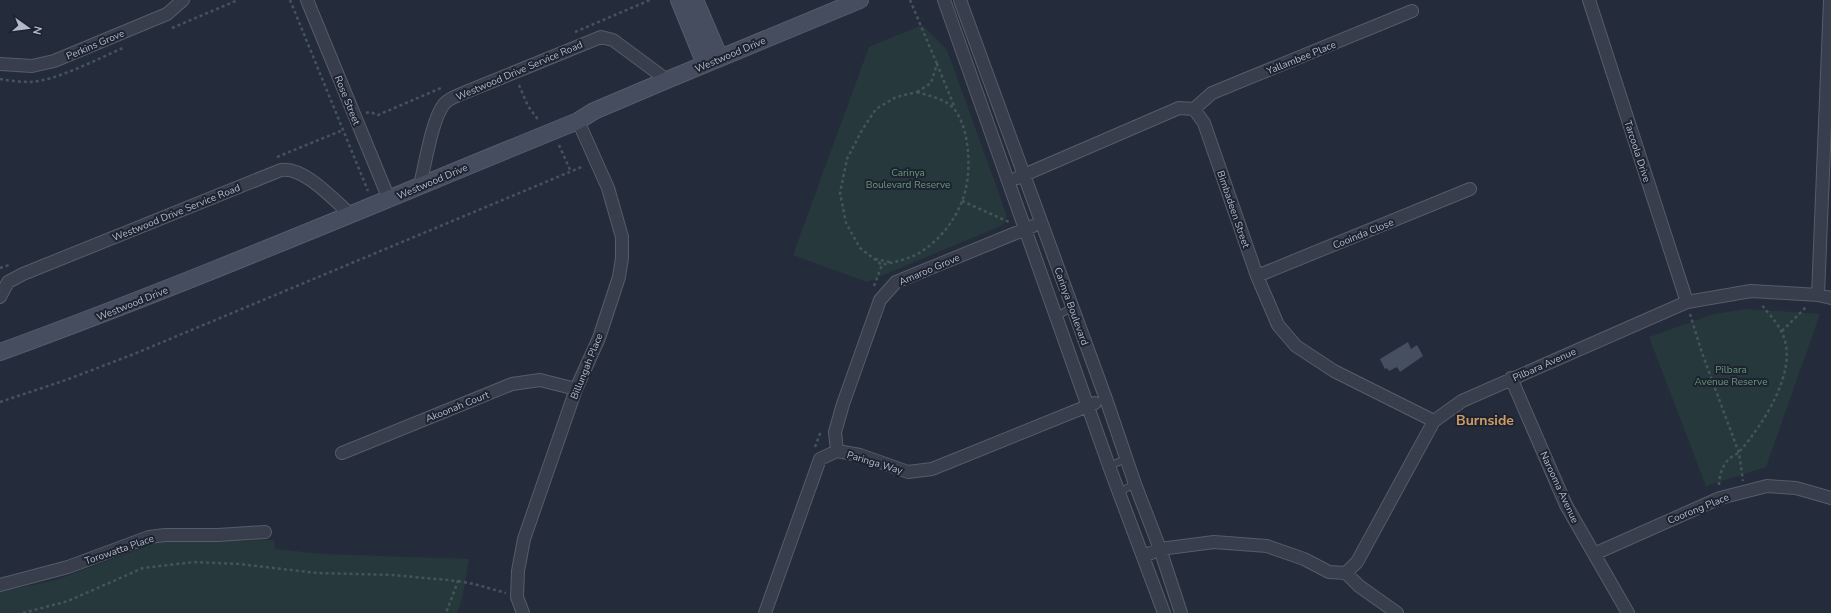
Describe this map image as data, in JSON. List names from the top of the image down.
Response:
{
  "streets": {
    "street": [
      "Perkins Grove",
      "Westwood Drive",
      "Yallambee Place",
      "Westwood Drive Service Road",
      "Rose Street",
      "Tarcoola Drive",
      "Bimbadeen Street",
      "Cooinda Close",
      "Amaroo Grove",
      "Carinya Boulevard",
      "Pilbara Avenue",
      "Billungah Place",
      "Akoonah Court",
      "Paringa Way",
      "Narooma Avenue",
      "Coorong Place",
      "Torowatta Place"
    ]
  },
  "crossings": [
    ["Westwood Drive", "Westwood Drive Service Road"],
    ["Westwood Drive", "Rose Street"],
    ["Westwood Drive", "Billungah Place"],
    ["Yallambee Place", "Bimbadeen Street"],
    ["Tarcoola Drive", "Pilbara Avenue"],
    ["Bimbadeen Street", "Cooinda Close"],
    ["Bimbadeen Street", "Pilbara Avenue"],
    ["Amaroo Grove", "Carinya Boulevard"],
    ["Amaroo Grove", "Paringa Way"],
    ["Carinya Boulevard", "Paringa Way"],
    ["Pilbara Avenue", "Narooma Avenue"],
    ["Billungah Place", "Akoonah Court"],
    ["Narooma Avenue", "Coorong Place"]
  ],
  "districts": ["Burnside"],
  "parks": ["Carinya Boulevard Reserve", "Pilbara Avenue Reserve"],
  "north": "right"
}
